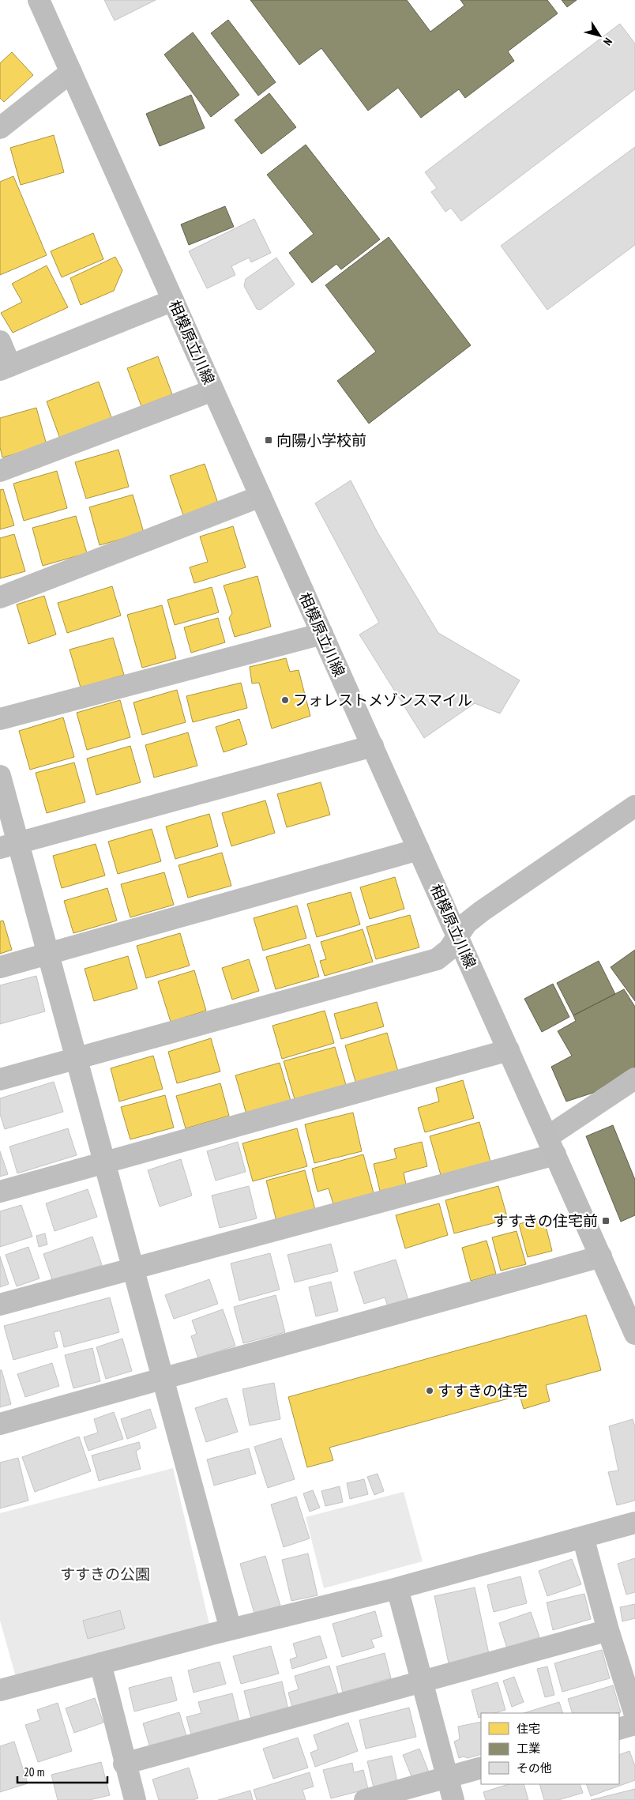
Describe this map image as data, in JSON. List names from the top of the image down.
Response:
{
  "streets": {
    "main road": ["相模原立川線"]
  },
  "parks": ["すすきの公園"],
  "places": {
    "transit": ["向陽小学校前", "すすきの住宅前"],
    "other": ["フォレストメゾンスマイル", "すすきの住宅"]
  },
  "legend": ["住宅", "工業", "その他"],
  "scale_bar": "20 m",
  "north": "bottom right"
}
